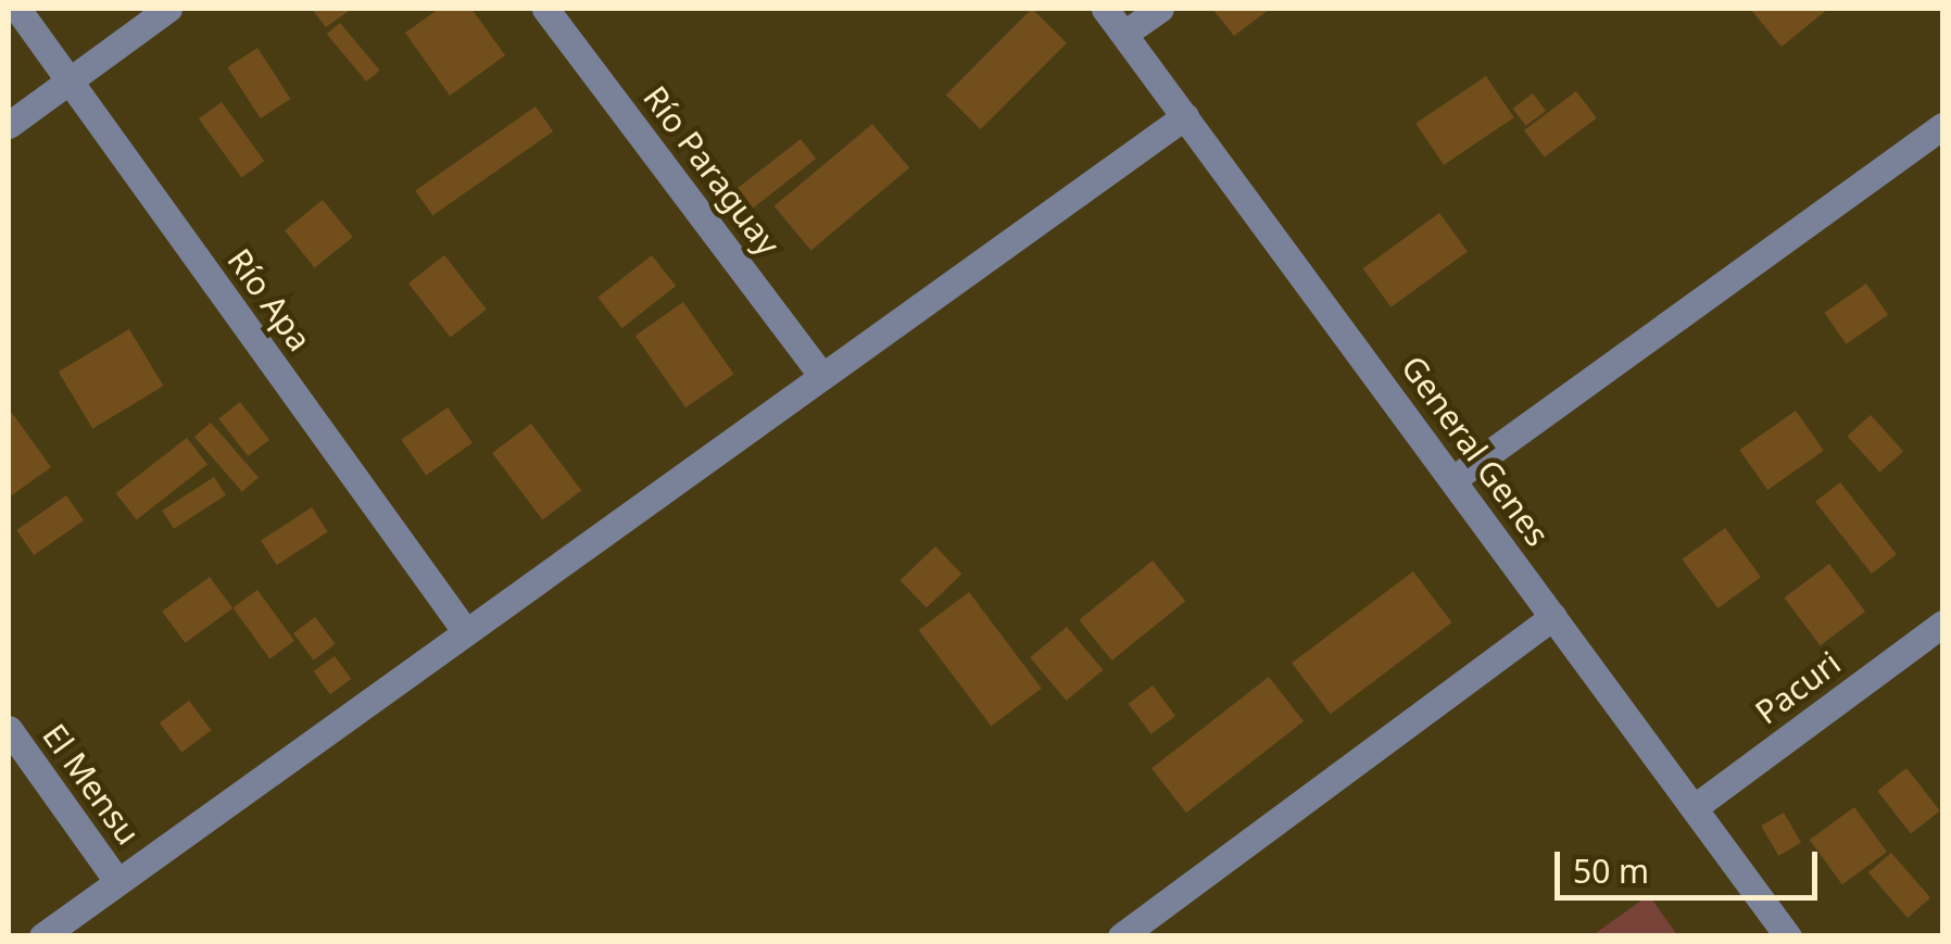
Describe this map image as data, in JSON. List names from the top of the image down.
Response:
{
  "streets": {
    "street": [
      "Río Paraguay",
      "Río Apa",
      "General Genes",
      "Pacuri",
      "El Mensu"
    ]
  },
  "crossings": [
    ["General Genes", "Pacuri"]
  ],
  "scale_bar": "50 m"
}
